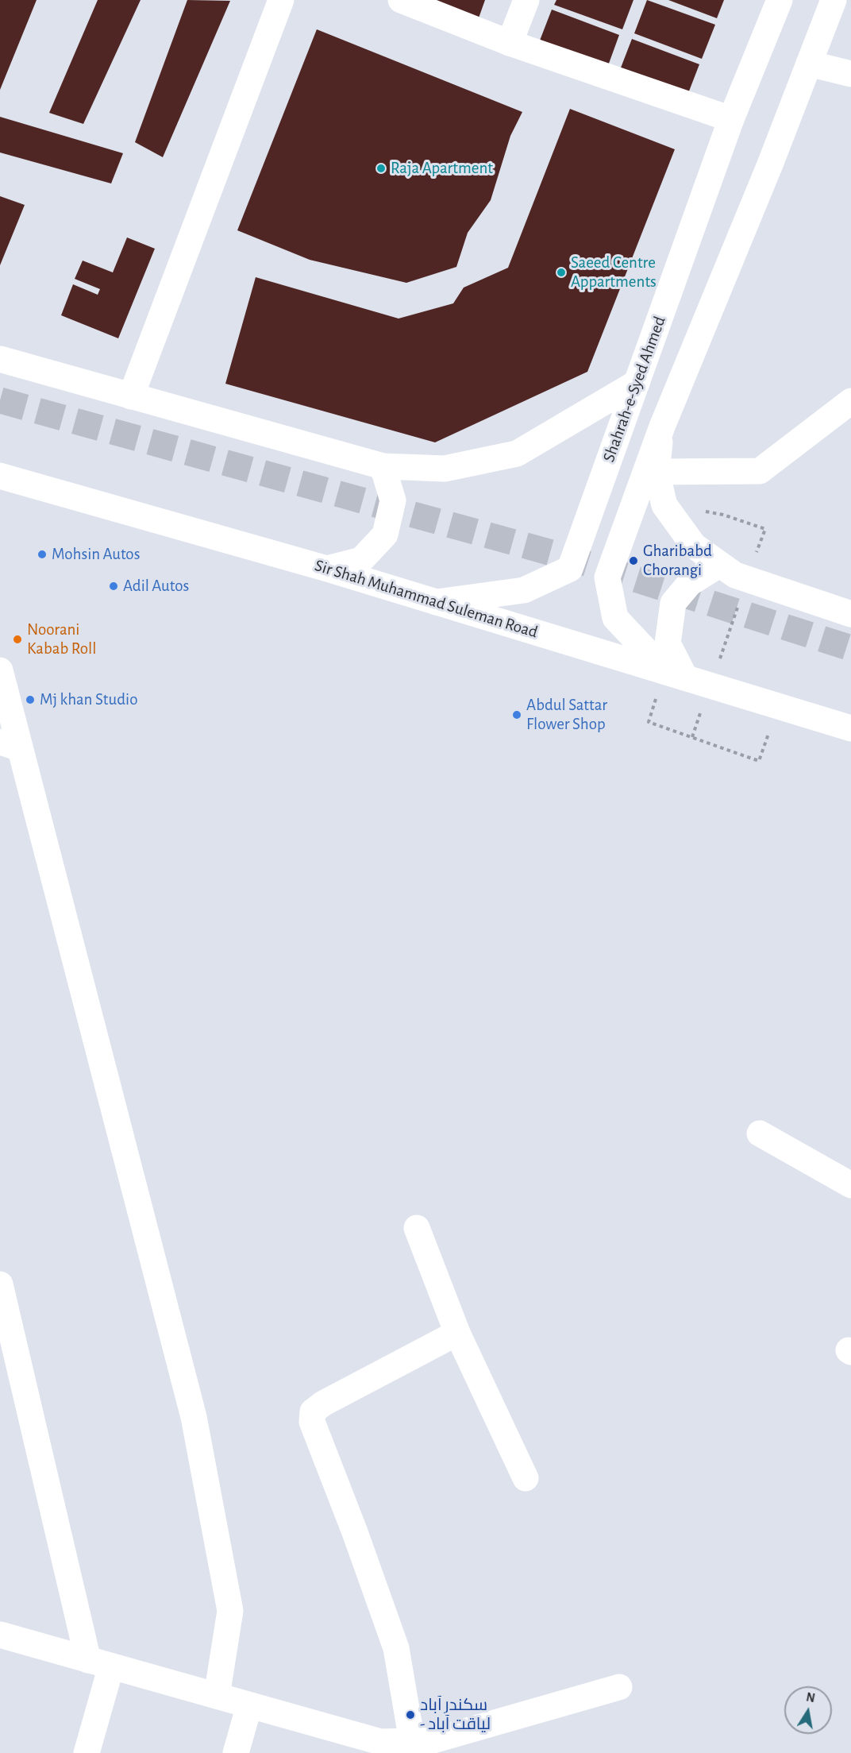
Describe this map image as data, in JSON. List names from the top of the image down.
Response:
{
  "streets": {
    "main road": ["Shahrah-e-Syed Ahmed", "Sir Shah Muhammad Suleman Road"]
  },
  "crossings": [
    ["Shahrah-e-Syed Ahmed", "Sir Shah Muhammad Suleman Road"]
  ],
  "places": [
    "Raja Apartment",
    "Saeed Centre Appartments",
    "Mohsin Autos",
    "Gharibabd Chorangi",
    "Adil Autos",
    "Noorani Kabab Roll",
    "Mj khan Studio",
    "Abdul Sattar Flower Shop",
    "سکندر آباد - لیاقت آباد"
  ],
  "north": "top"
}
